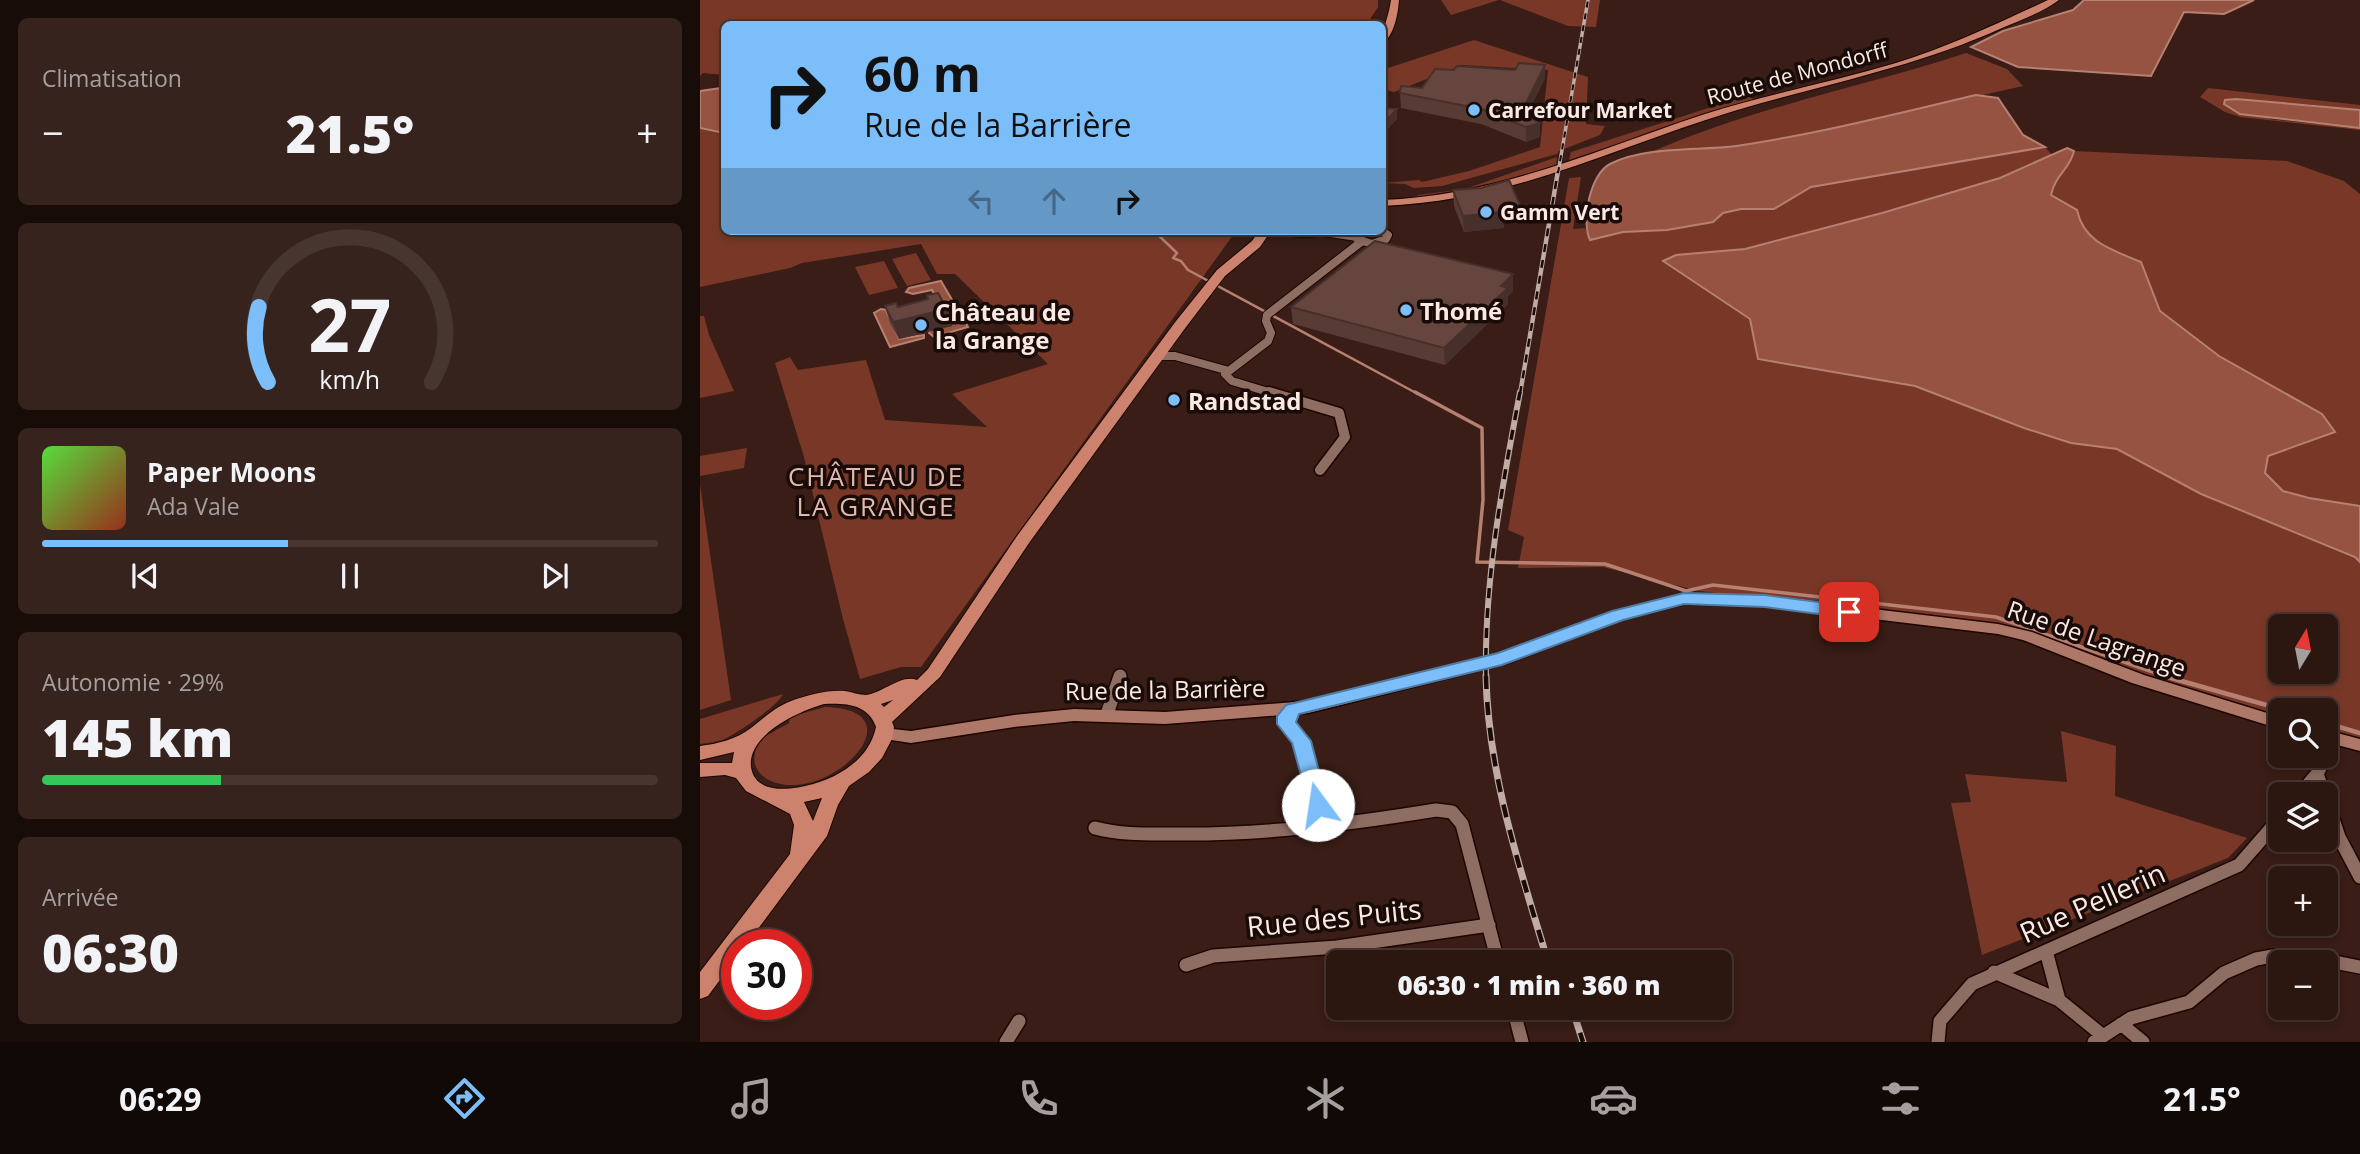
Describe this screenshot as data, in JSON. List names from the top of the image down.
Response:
{
  "streets": {
    "main road": ["Route de Mondorff"],
    "street": [
      "Rue de Lagrange",
      "Rue de la Barrière",
      "Rue Pellerin",
      "Rue des Puits"
    ]
  },
  "crossings": [
    ["Rue de Lagrange", "Rue de la Barrière"]
  ],
  "districts": ["CHÂTEAU DE LA GRANGE"],
  "places": [
    "Carrefour Market",
    "Gamm Vert",
    "Thomé",
    "Château de la Grange",
    "Randstad"
  ],
  "north": "top",
  "page": {
    "tile": [
      "Climatisation",
      ["Autonomie · 29%", "145 km"],
      ["Arrivée", "06:30"]
    ],
    "turn": ["60 m", "Rue de la Barrière"],
    "heat": ["−", "21.5°", "+"],
    "song": ["Paper Moons", "Ada Vale"],
    "map_buttons": ["+", "−"],
    "limit": "30",
    "trip": "06:30 · 1 min · 360 m",
    "tabs": ["06:29", "21.5°"],
    "gauge": ["27", "km/h"]
  }
}
